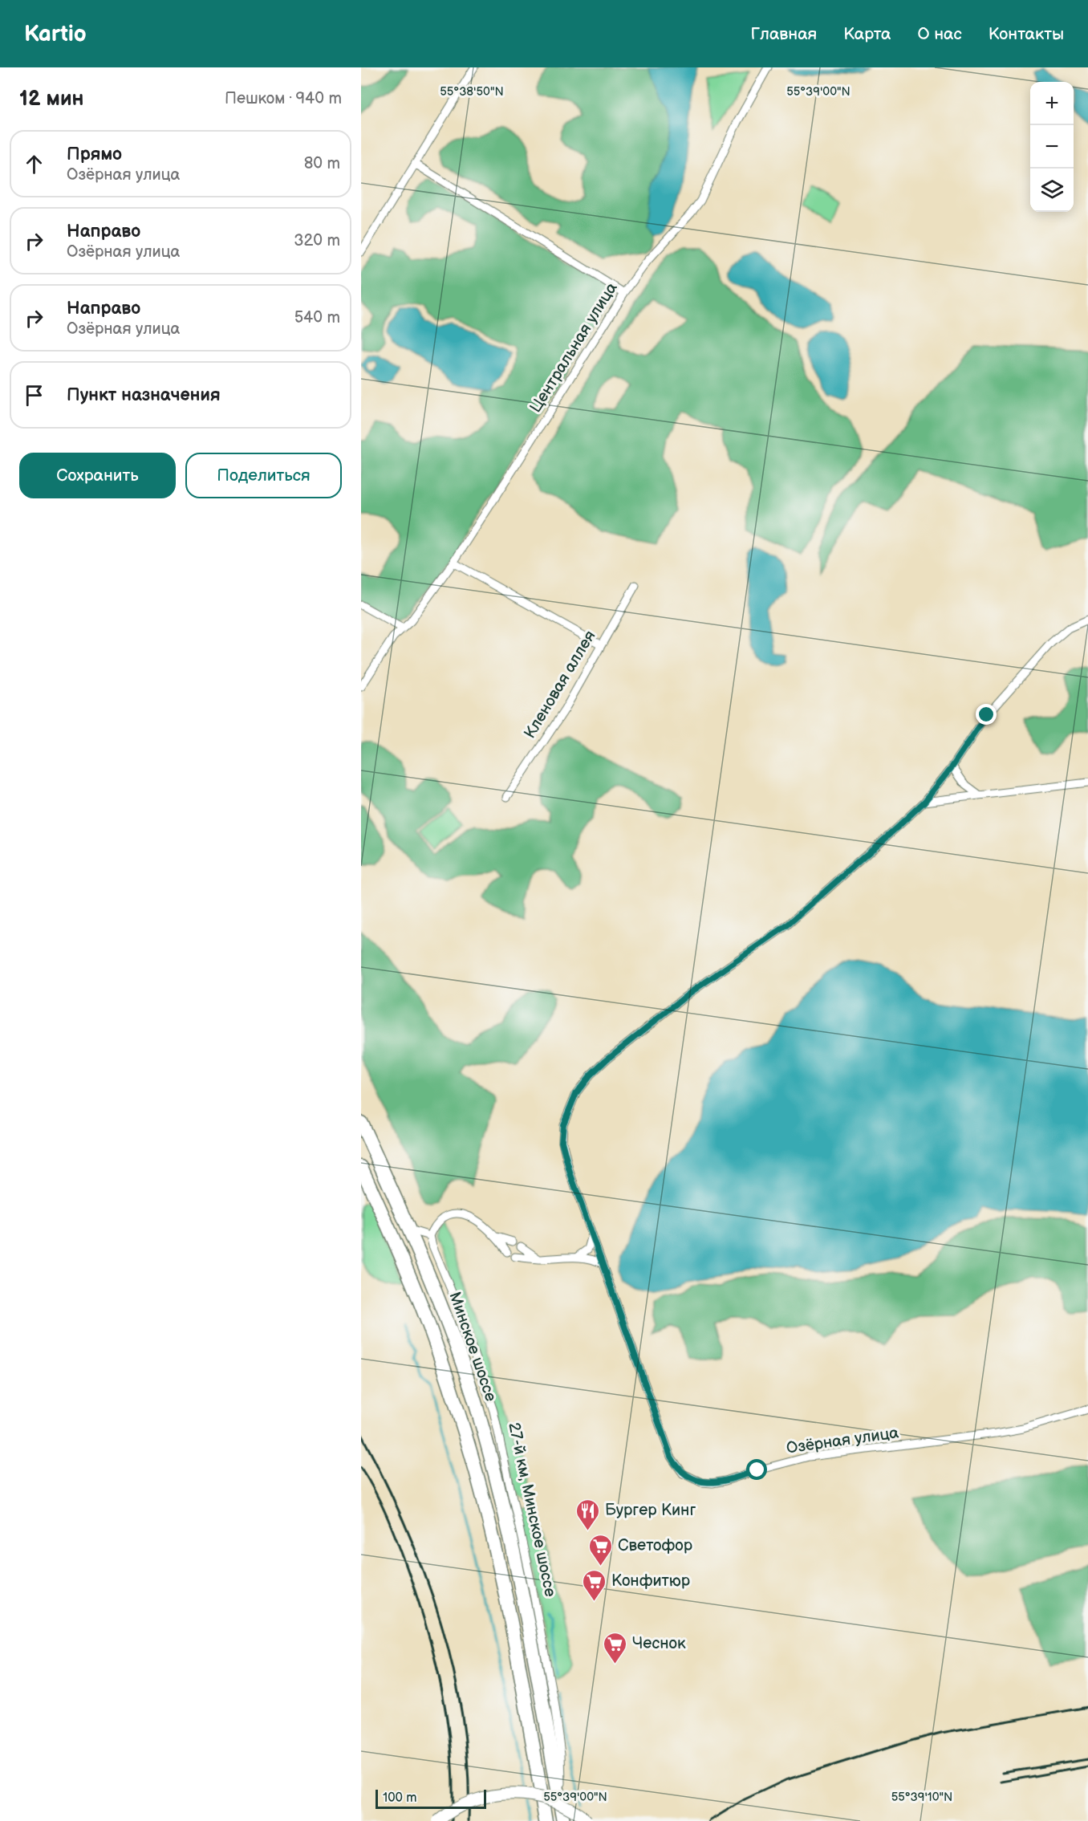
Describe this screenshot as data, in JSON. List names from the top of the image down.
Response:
{
  "streets": {
    "highway": ["Минское шоссе", "27-й км, Минское шоссе"],
    "street": ["Центральная улица", "Кленовая аллея", "Озёрная улица"]
  },
  "crossings": [
    ["Минское шоссе", "27-й км, Минское шоссе"]
  ],
  "places": {
    "restaurant": ["Бургер Кинг"],
    "supermarket": ["Светофор", "Конфитюр", "Чеснок"]
  },
  "scale_bar": "100 m",
  "page": {
    "header": "Kartio",
    "nav": [
      "Главная",
      "Карта",
      "О нас",
      "Контакты"
    ],
    "heading": ["12 мин", "Пешком · 940 m"],
    "map_buttons": ["+", "−"],
    "list": [
      ["Прямо", "Озёрная улица", "80 m"],
      ["Направо", "Озёрная улица", "320 m"],
      ["Направо", "Озёрная улица", "540 m"],
      "Пункт назначения"
    ],
    "buttons": ["Сохранить", "Поделиться"],
    "scale": "100 m"
  },
  "coordinates": ["55°38'50\"N", "55°39'00\"N", "55°39'10\"N"]
}
